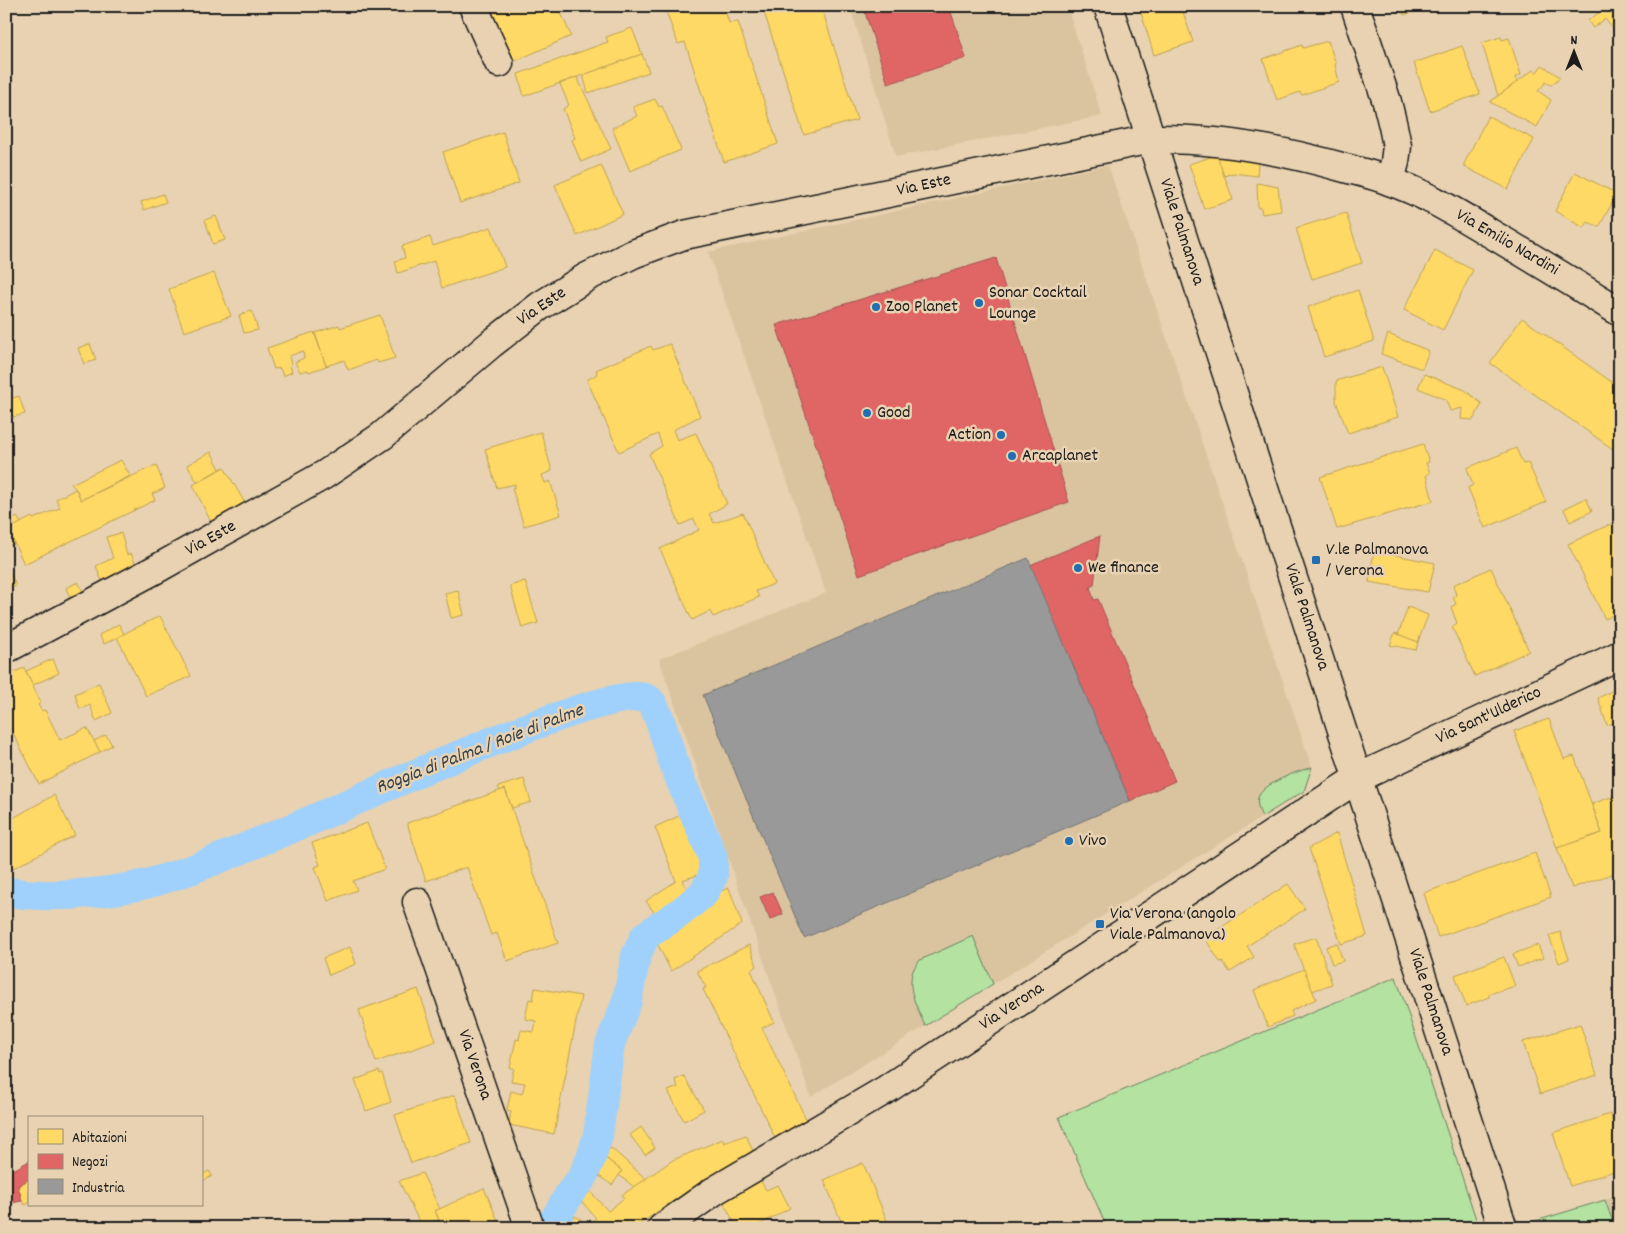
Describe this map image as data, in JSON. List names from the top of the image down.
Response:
{
  "streets": {
    "street": [
      "Via Este",
      "Viale Palmanova",
      "Via Emilio Nardini",
      "Via Sant'Ulderico",
      "Via Verona"
    ]
  },
  "crossings": [
    ["Via Este", "Viale Palmanova"],
    ["Via Este", "Via Emilio Nardini"],
    ["Viale Palmanova", "Via Emilio Nardini"],
    ["Viale Palmanova", "Via Sant'Ulderico"],
    ["Viale Palmanova", "Via Verona"],
    ["Via Sant'Ulderico", "Via Verona"]
  ],
  "water": ["Roggia di Palma / Roie di Palme"],
  "places": {
    "other": [
      "Sonar Cocktail Lounge",
      "Zoo Planet",
      "Good",
      "Action",
      "Arcaplanet",
      "We finance",
      "Vivo"
    ],
    "transit": ["V.le Palmanova / Verona", "Via Verona (angolo Viale Palmanova)"]
  },
  "legend": ["Abitazioni", "Negozi", "Industria"],
  "north": "top"
}
